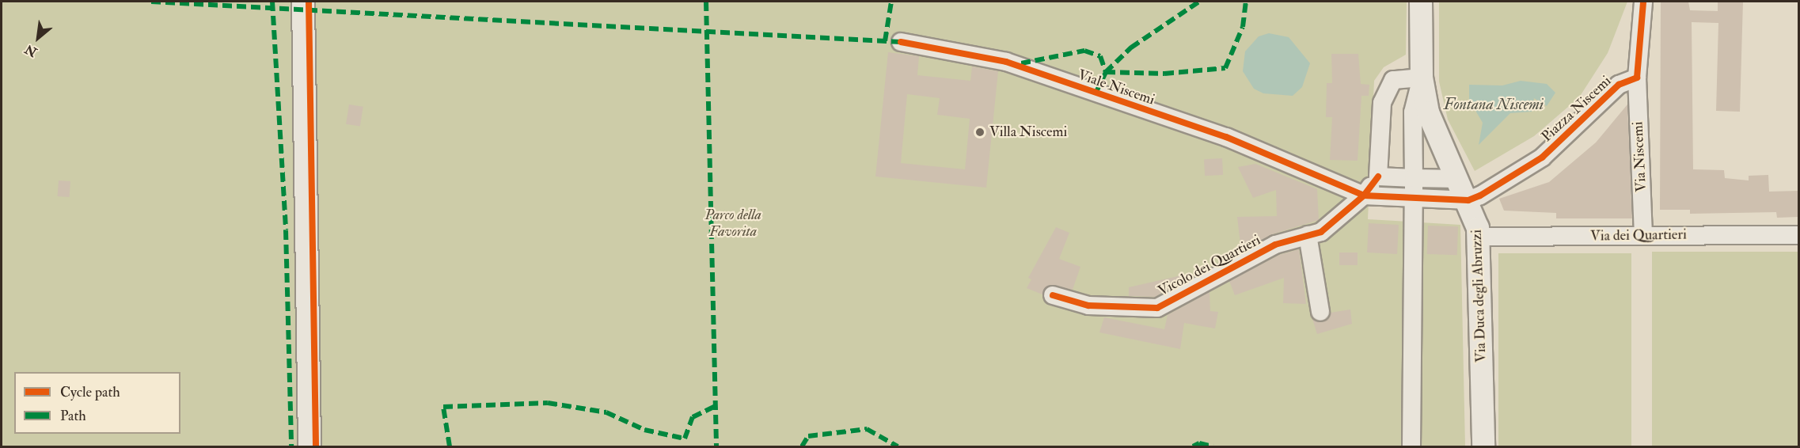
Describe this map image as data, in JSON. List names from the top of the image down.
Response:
{
  "streets": {
    "street": [
      "Viale Niscemi",
      "Piazza Niscemi",
      "Via Niscemi",
      "Via dei Quartieri",
      "Vicolo dei Quartieri",
      "Via Duca degli Abruzzi"
    ]
  },
  "crossings": [
    ["Viale Niscemi", "Vicolo dei Quartieri"],
    ["Piazza Niscemi", "Via Niscemi"],
    ["Piazza Niscemi", "Via Duca degli Abruzzi"],
    ["Via Niscemi", "Via dei Quartieri"],
    ["Via dei Quartieri", "Via Duca degli Abruzzi"]
  ],
  "water": ["Fontana Niscemi"],
  "parks": ["Parco della Favorita"],
  "places": ["Villa Niscemi"],
  "legend": ["Cycle path", "Path"],
  "north": "bottom left"
}
